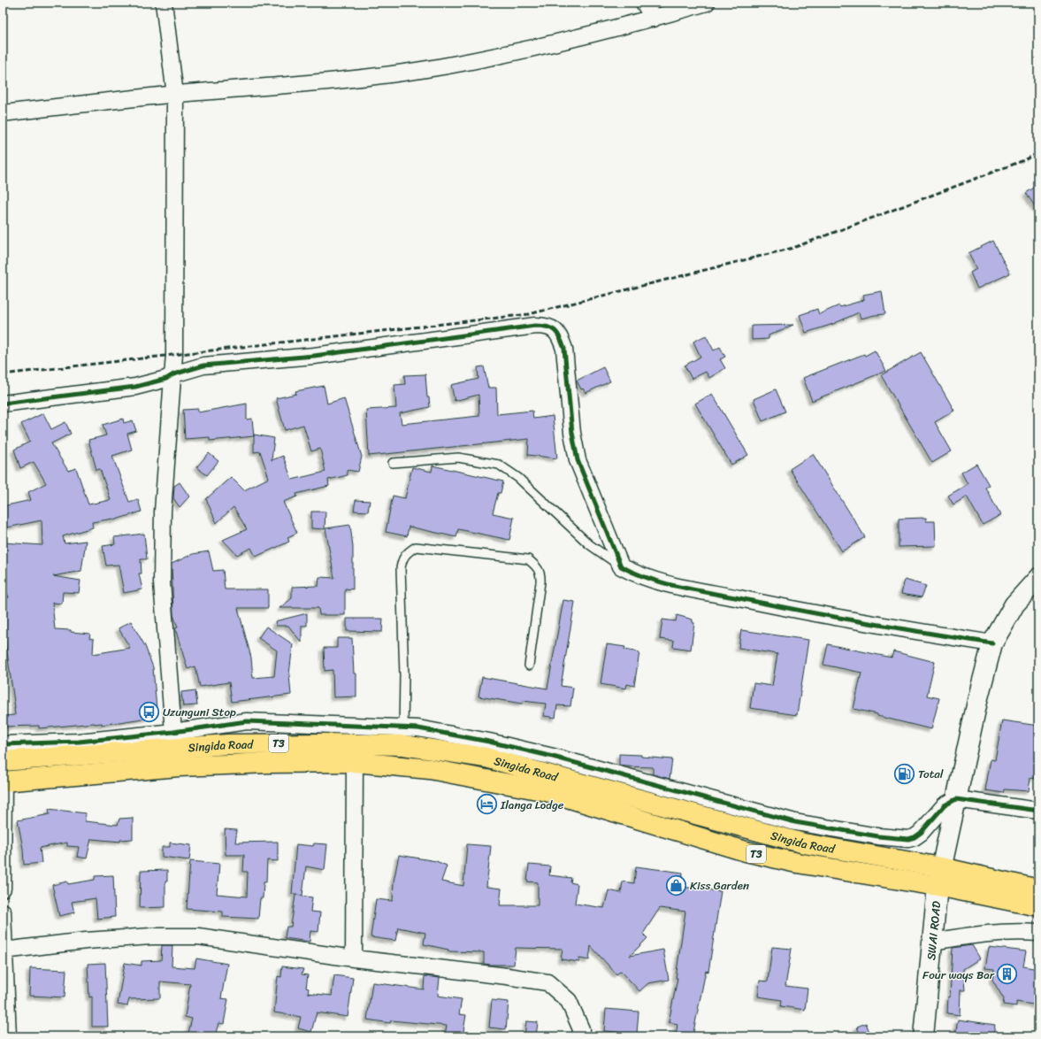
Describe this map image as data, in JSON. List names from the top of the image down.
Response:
{
  "streets": {
    "highway": ["T3", "Singida Road"],
    "street": ["SWAI ROAD"]
  },
  "crossings": [
    ["Singida Road", "SWAI ROAD"]
  ],
  "places": {
    "bus stop": ["Uzunguni Stop"],
    "fuel station": ["Total"],
    "hotel": ["Ilanga Lodge"],
    "shop": ["Kiss Garden"],
    "building": ["Four ways Bar"]
  }
}
